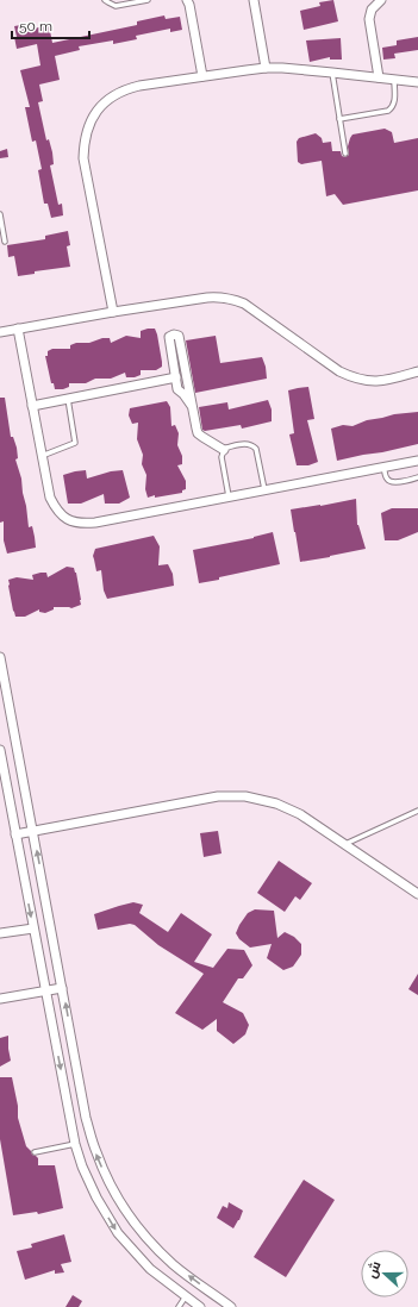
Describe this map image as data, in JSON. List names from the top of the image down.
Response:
{
  "scale_bar": "50 m",
  "north": "left"
}
